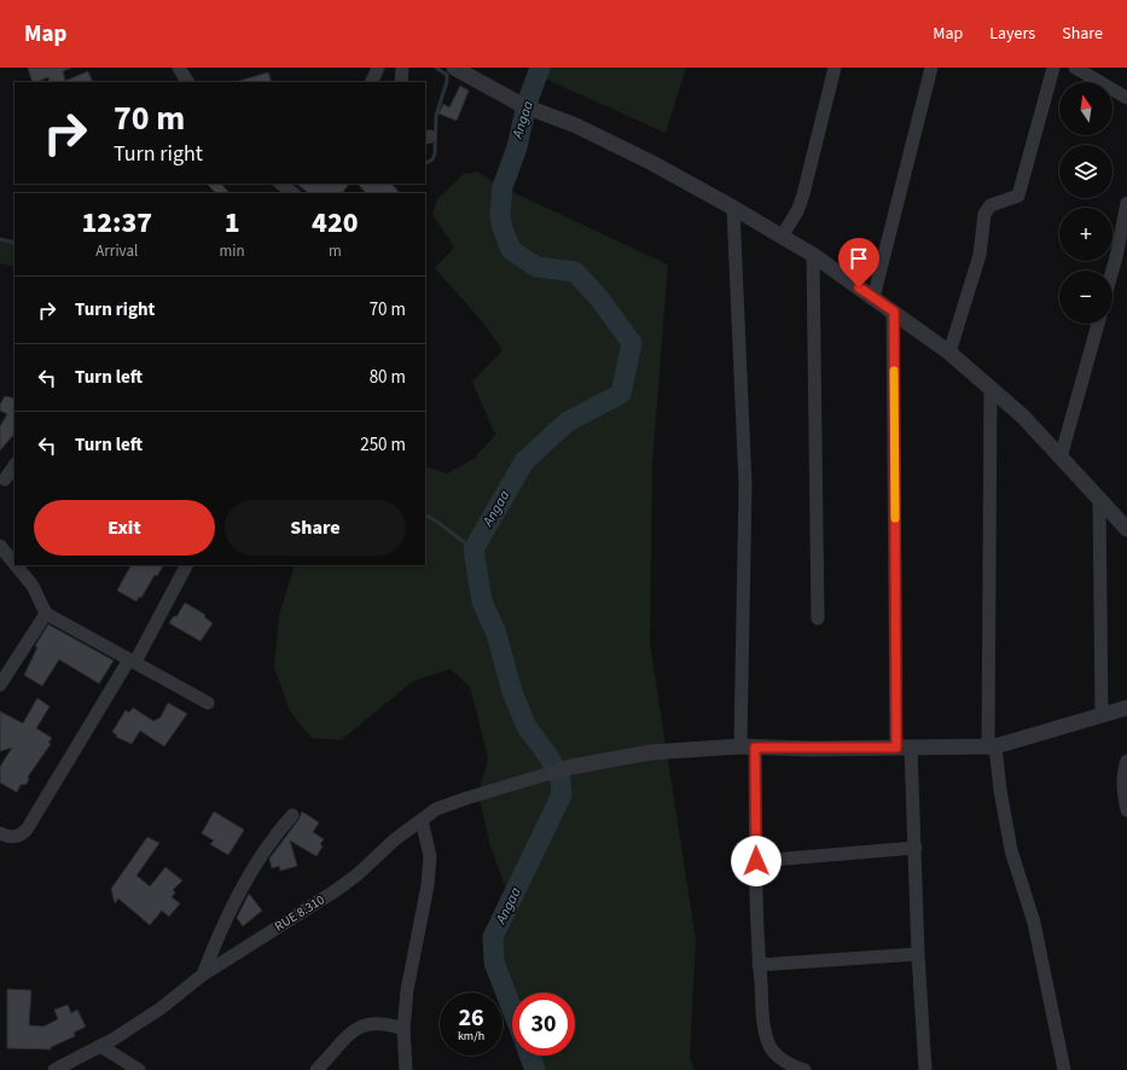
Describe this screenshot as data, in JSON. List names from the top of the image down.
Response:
{
  "streets": {
    "street": ["RUE 8.310"]
  },
  "water": ["Angaa"],
  "north": "top",
  "page": {
    "header": "Map",
    "nav": ["Map", "Layers", "Share"],
    "map_buttons": ["+", "−"],
    "turn": ["70 m", "Turn right"],
    "eta": [
      "12:37",
      "Arrival",
      "1",
      "min",
      "420",
      "m"
    ],
    "list": [
      {
        "name": "Turn right",
        "value": "70 m"
      },
      {
        "name": "Turn left",
        "value": "80 m"
      },
      {
        "name": "Turn left",
        "value": "250 m"
      }
    ],
    "buttons": ["Exit", "Share"],
    "speed": "26 km/h",
    "limit": "30"
  }
}
